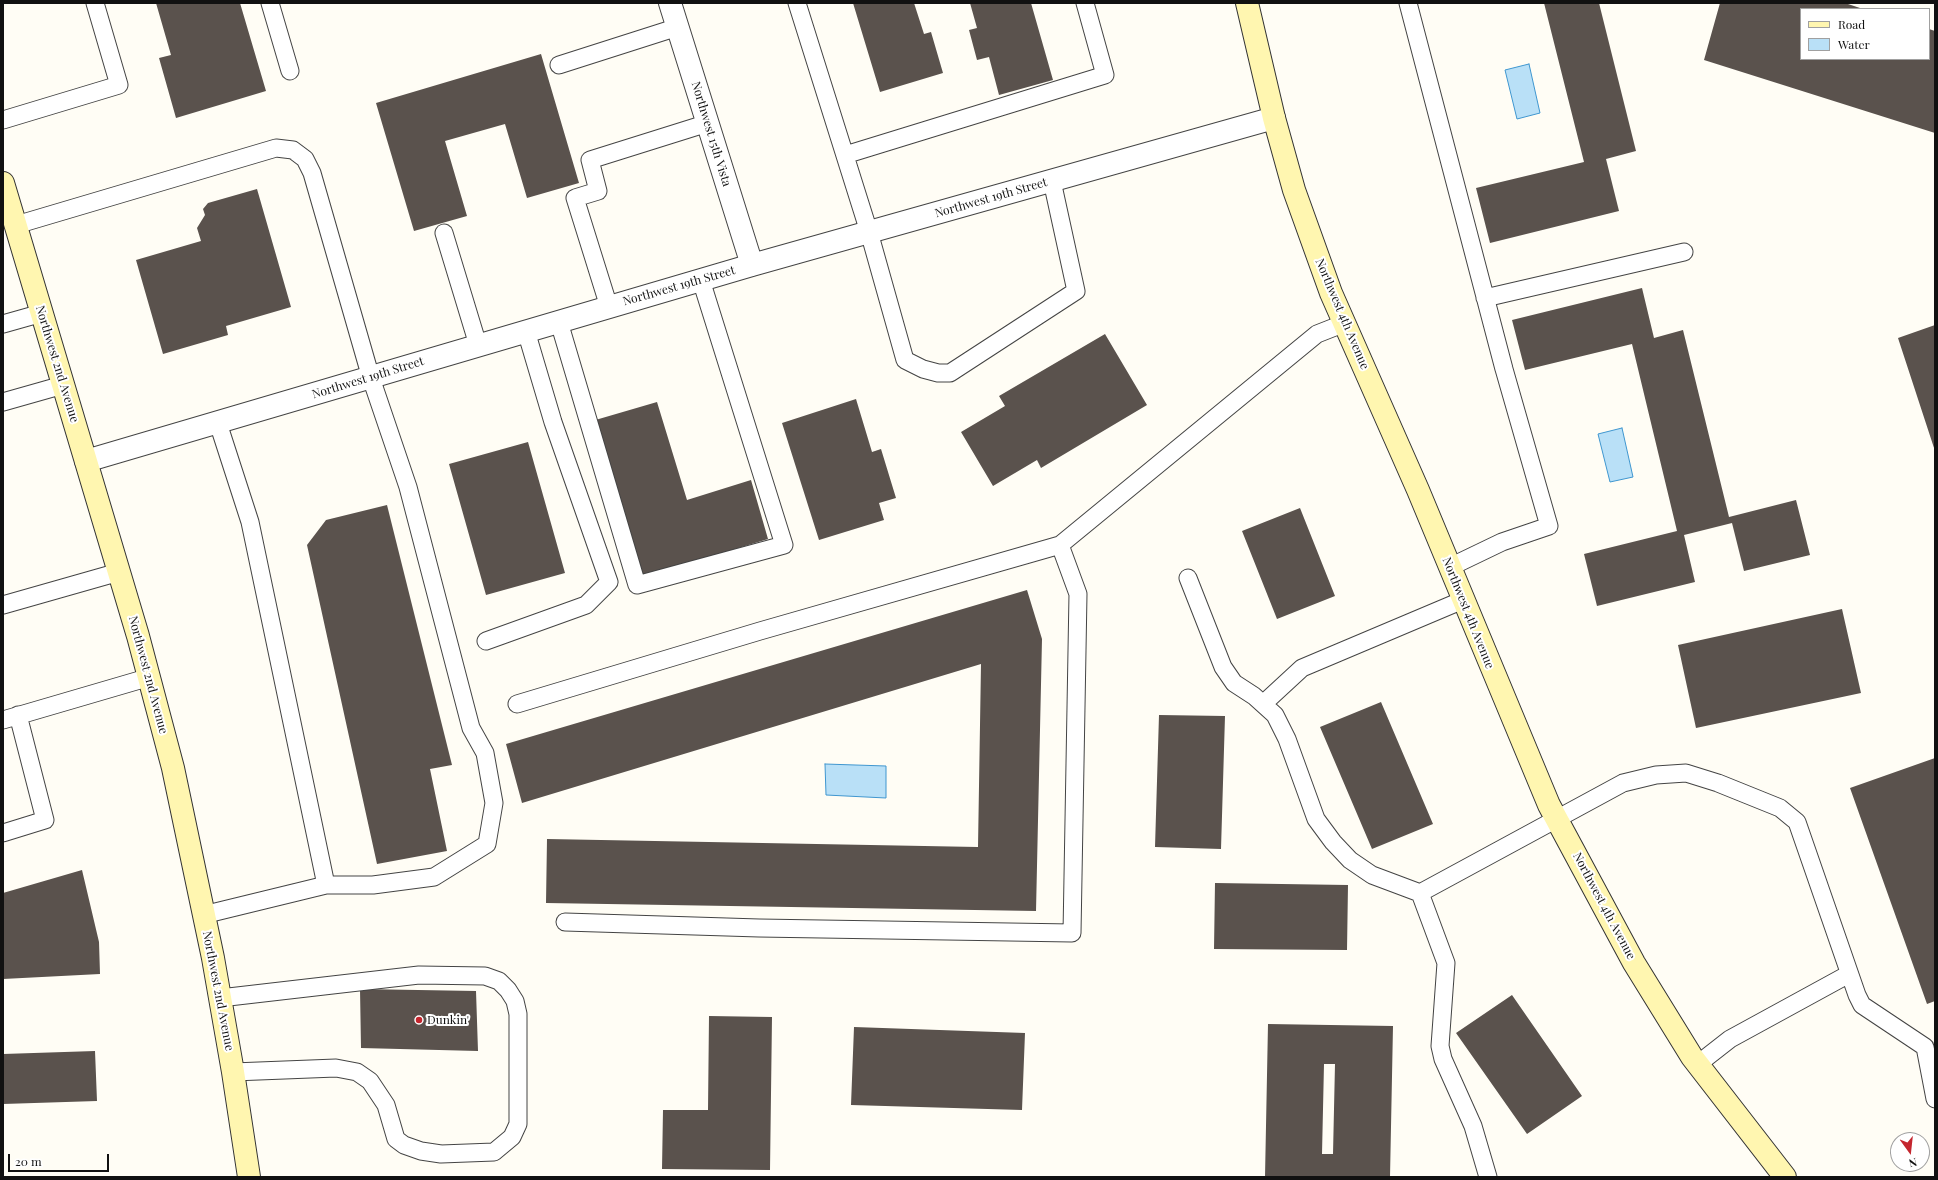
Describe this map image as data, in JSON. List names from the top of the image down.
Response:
{
  "streets": {
    "street": [
      "Northwest 15th Vista",
      "Northwest 19th Street",
      "Northwest 4th Avenue",
      "Northwest 2nd Avenue"
    ]
  },
  "crossings": [
    ["Northwest 15th Vista", "Northwest 19th Street"],
    ["Northwest 19th Street", "Northwest 4th Avenue"],
    ["Northwest 19th Street", "Northwest 2nd Avenue"]
  ],
  "places": ["Dunkin'"],
  "legend": ["Road", "Water"],
  "scale_bar": "20 m",
  "north": "bottom"
}
